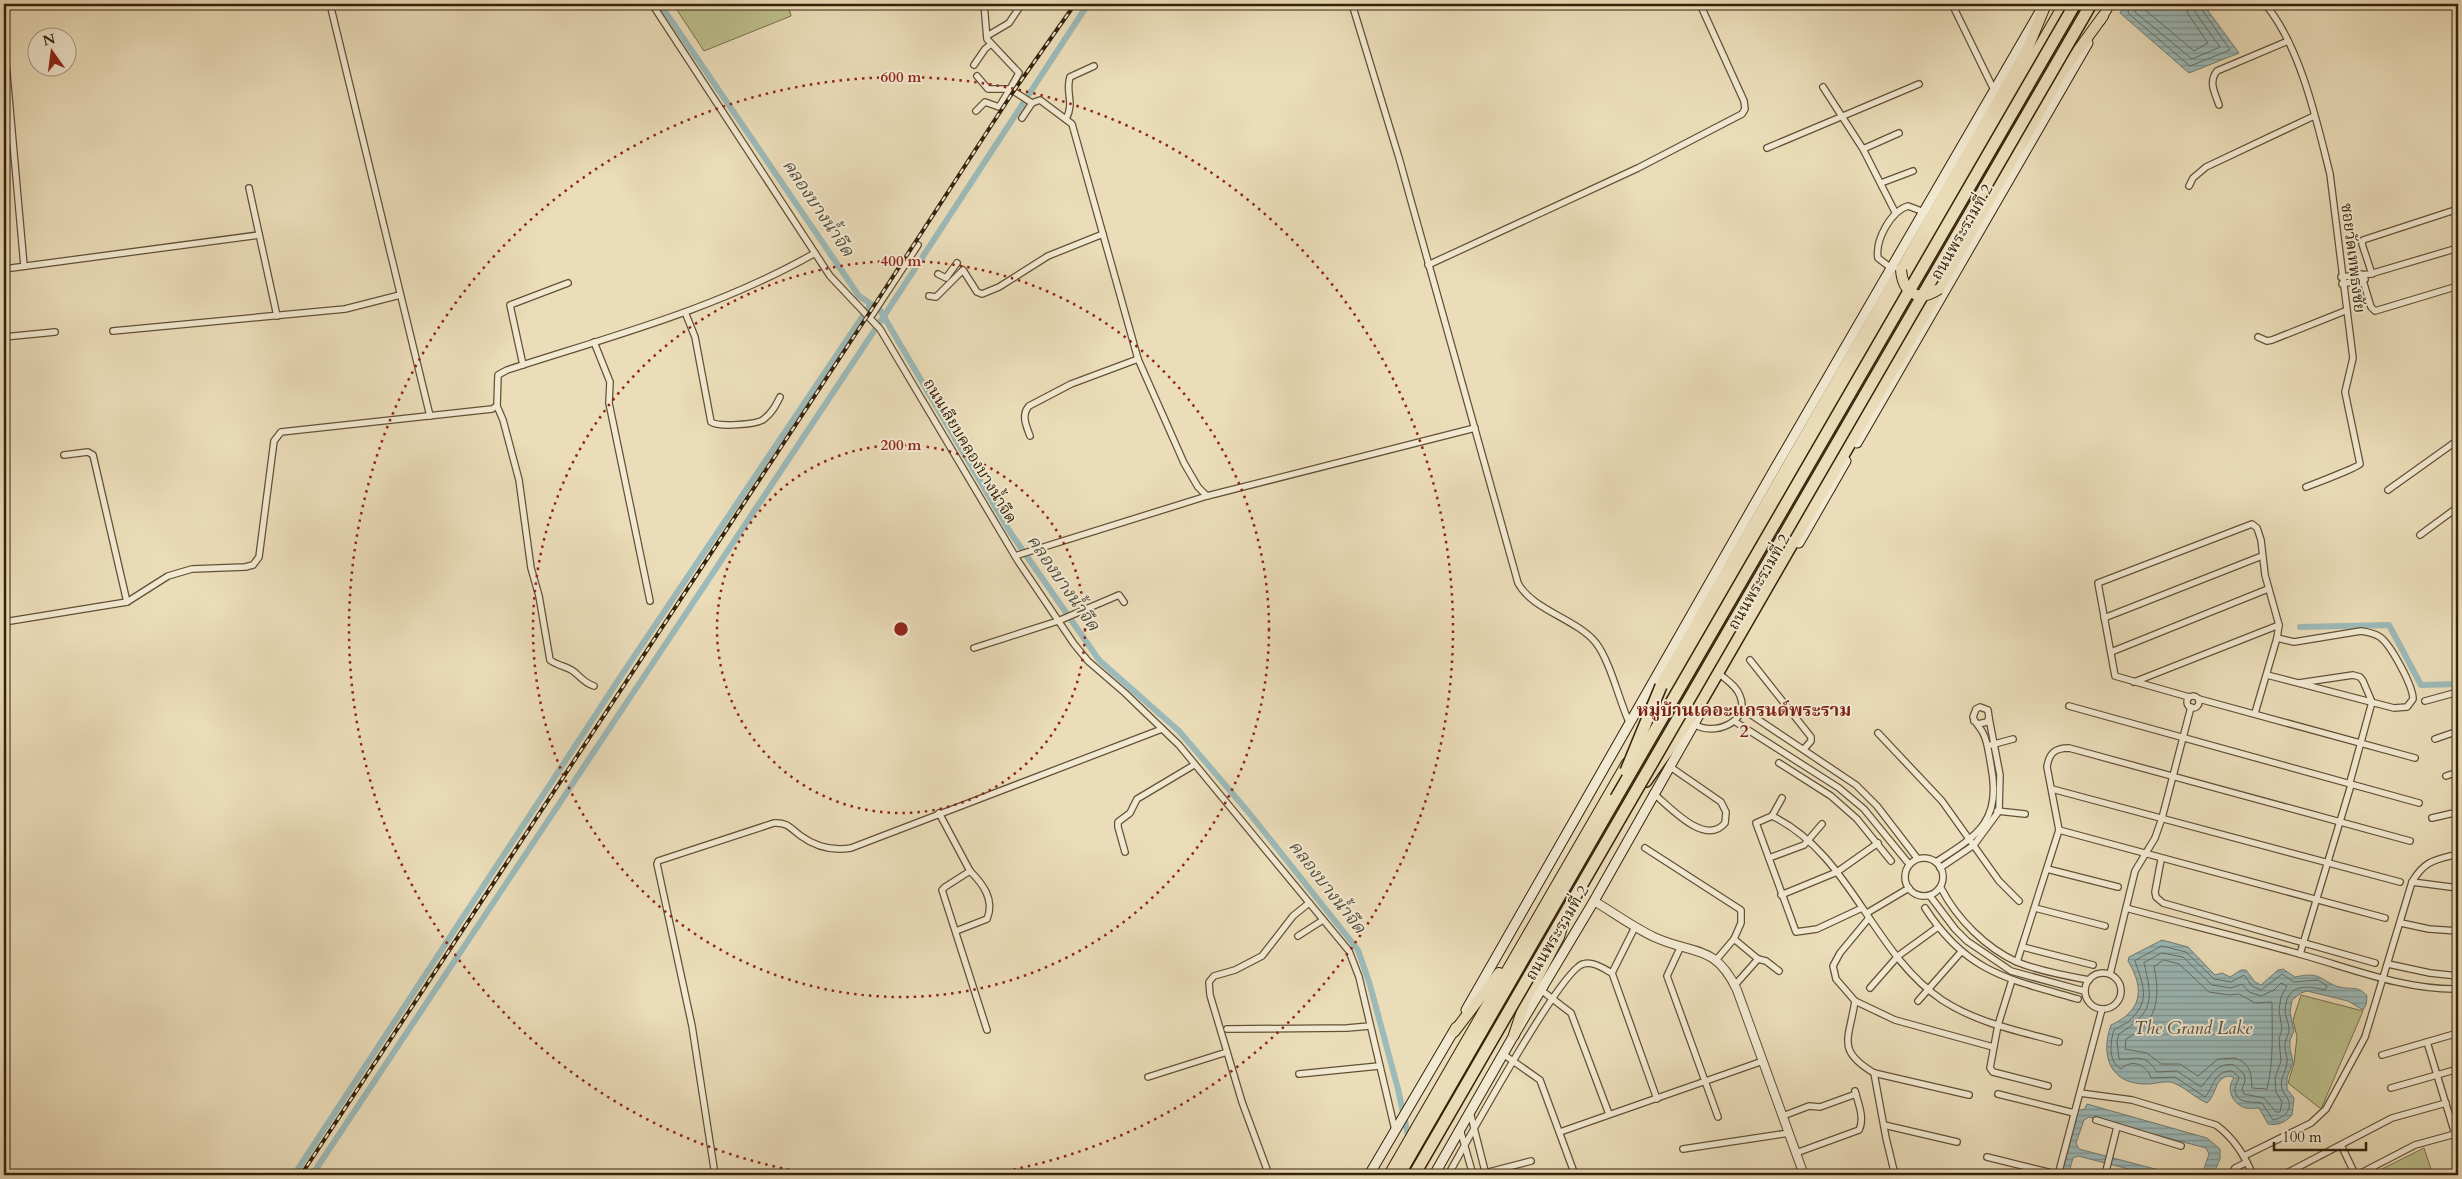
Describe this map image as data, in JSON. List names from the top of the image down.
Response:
{
  "streets": {
    "highway": ["ถนนพระรามที่ 2"],
    "street": ["ซอยวัดเทพธงชัย", "ถนนเลียบคลองบางน้ำจืด"]
  },
  "districts": ["หมู่บ้านเดอะแกรนด์พระราม 2"],
  "water": ["คลองบางน้ำจืด", "The Grand Lake"],
  "scale_bar": "100 m",
  "north": "top",
  "rings": ["600 m", "400 m", "200 m"]
}
